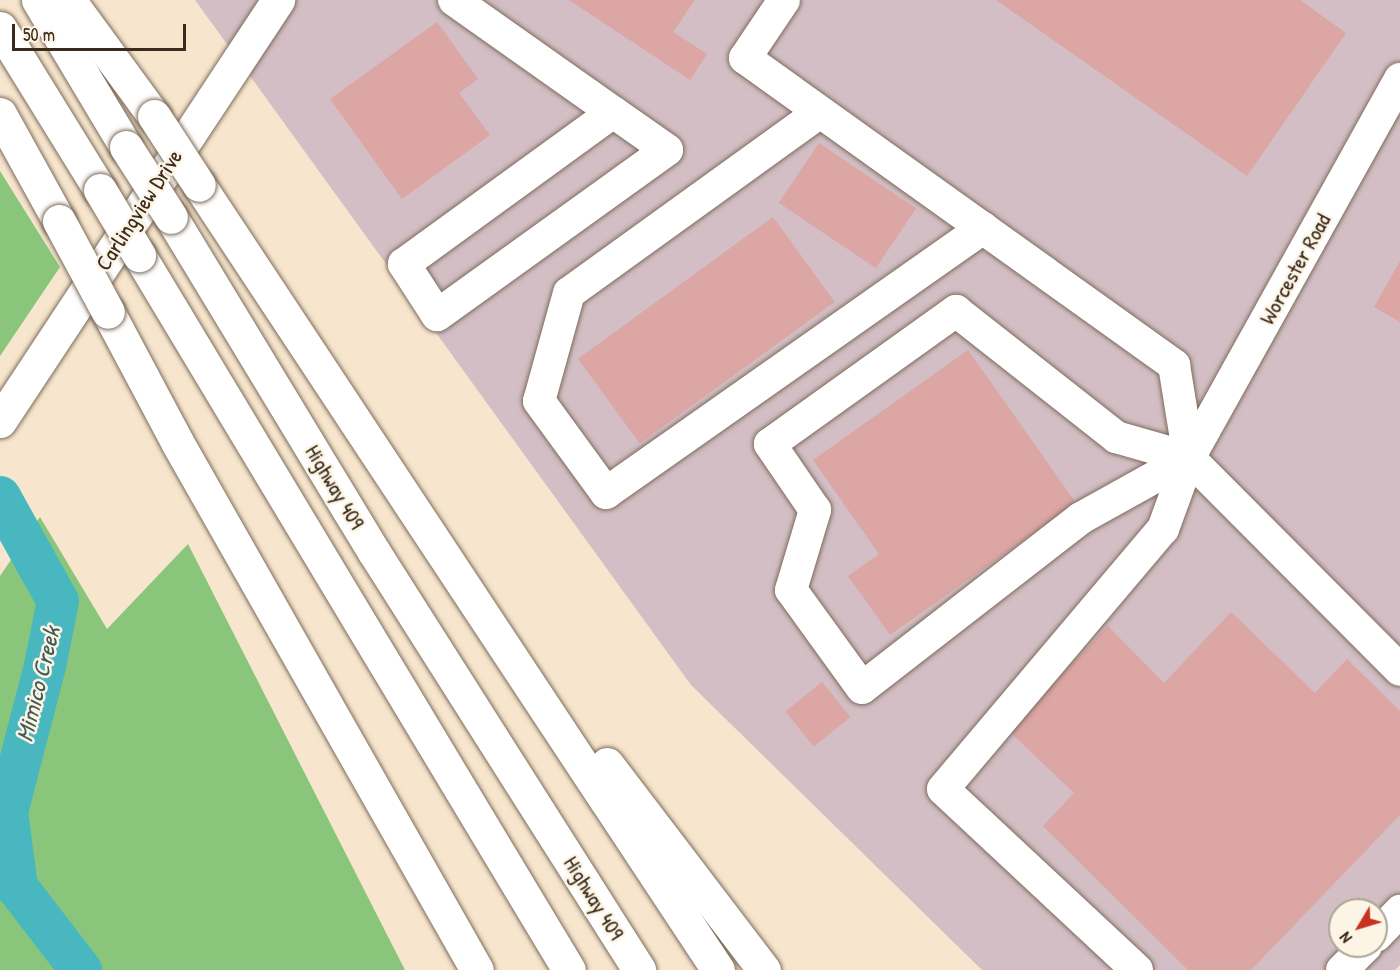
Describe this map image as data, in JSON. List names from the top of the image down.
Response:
{
  "streets": {
    "main road": ["Carlingview Drive", "Highway 409"],
    "street": ["Worcester Road"]
  },
  "water": ["Mimico Creek"],
  "scale_bar": "50 m",
  "north": "bottom left"
}
